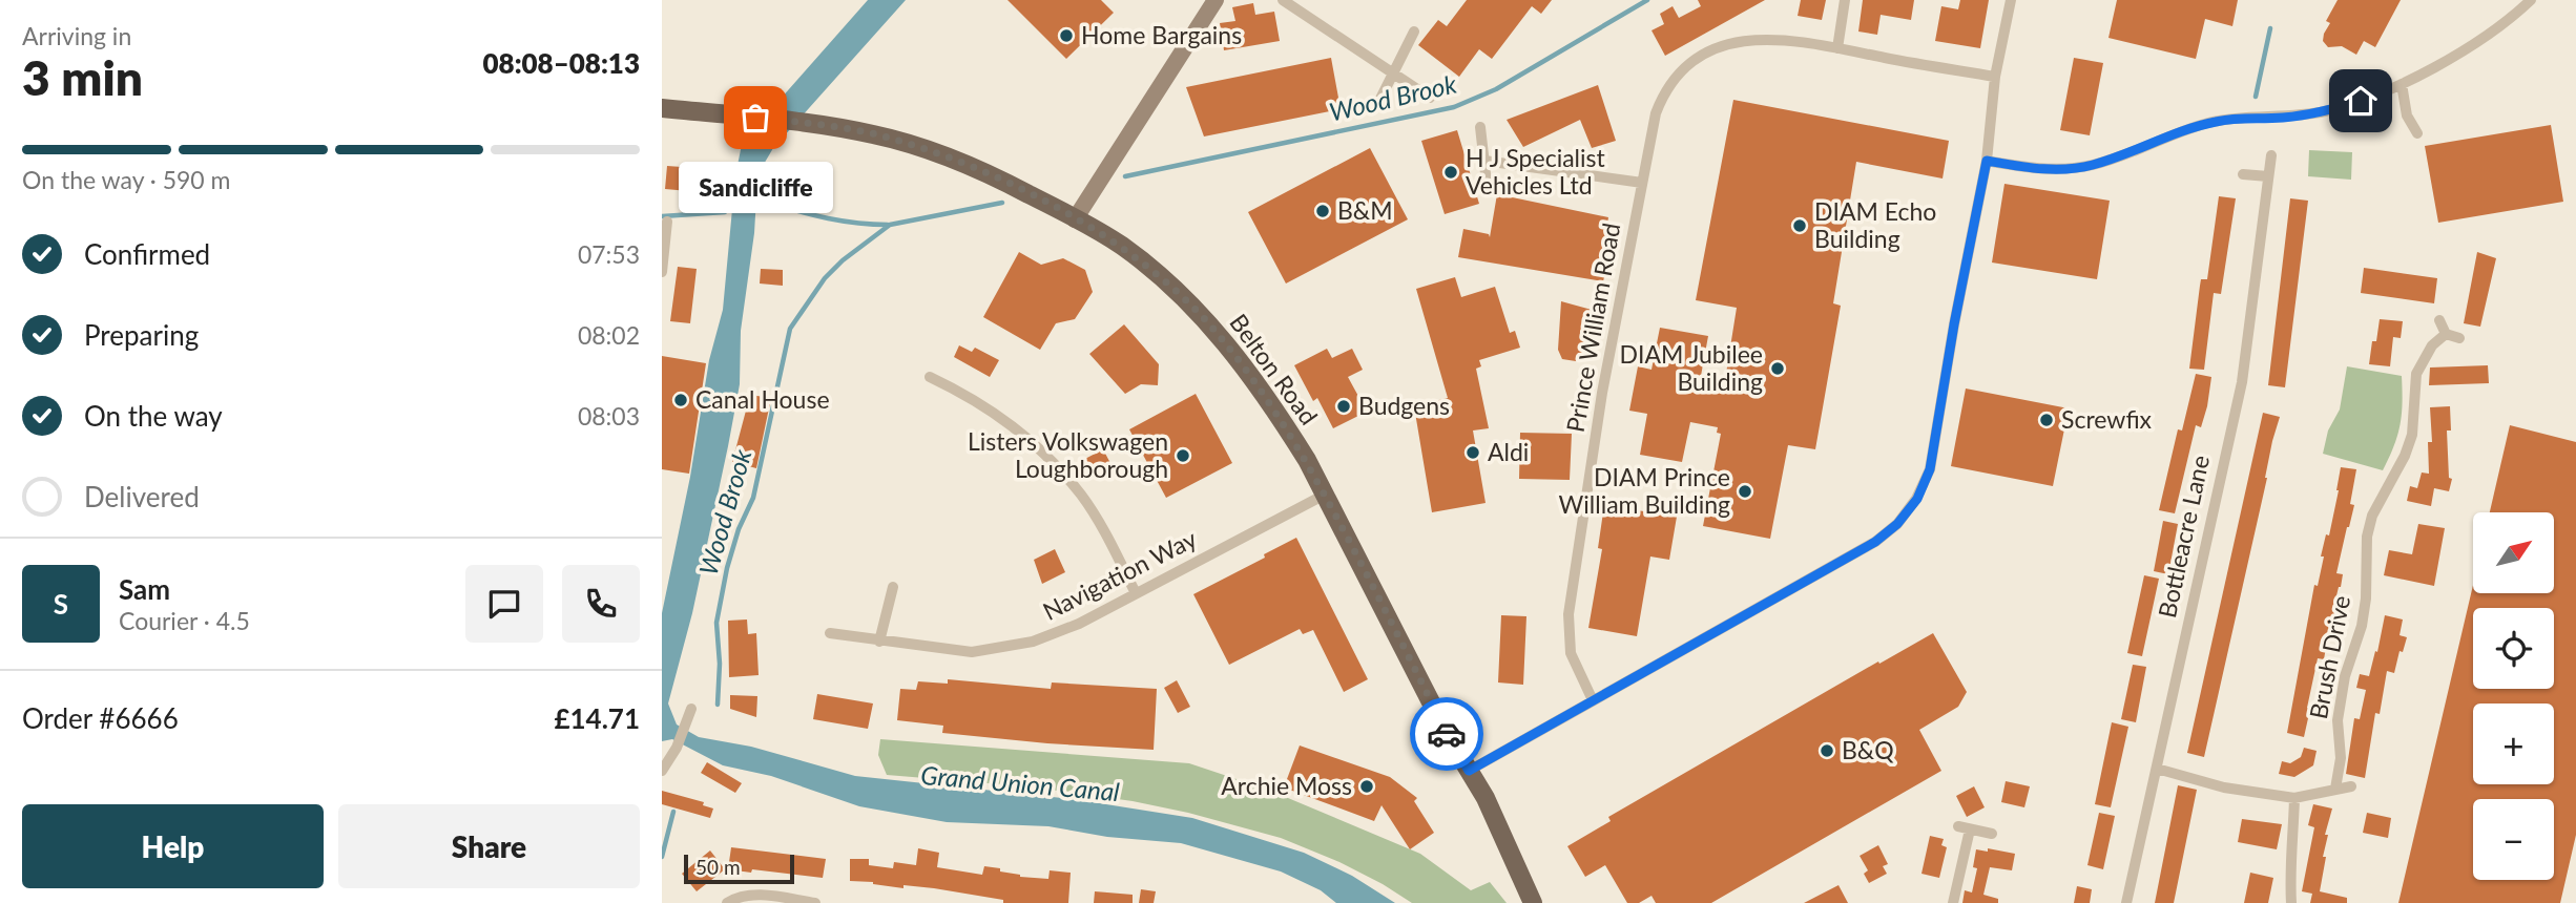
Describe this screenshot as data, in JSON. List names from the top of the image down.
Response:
{
  "streets": {
    "main road": ["Belton Road"],
    "street": [
      "Prince William Road",
      "Bottleacre Lane",
      "Navigation Way",
      "Brush Drive"
    ]
  },
  "crossings": [
    ["Belton Road", "Navigation Way"]
  ],
  "water": ["Wood Brook", "Grand Union Canal"],
  "places": [
    "Home Bargains",
    "Sandicliffe",
    "H J Specialist Vehicles Ltd",
    "B&M",
    "DIAM Echo Building",
    "DIAM Jubilee Building",
    "Canal House",
    "Budgens",
    "Screwfix",
    "Aldi",
    "Listers Volkswagen Loughborough",
    "DIAM Prince William Building",
    "B&Q",
    "Archie Moss"
  ],
  "scale_bar": "50 m",
  "north": "top right",
  "page": {
    "heading": ["3 min", "Arriving in", "08:08–08:13"],
    "panel": [
      "Sam",
      "Courier · 4.5",
      "Order #6666",
      "£14.71"
    ],
    "bar": "On the way · 590 m",
    "bubble": "Sandicliffe",
    "list": [
      ["Confirmed", "07:53"],
      ["Preparing", "08:02"],
      ["On the way", "08:03"],
      "Delivered"
    ],
    "map_buttons": ["+", "−"],
    "round": "S",
    "buttons": ["Help", "Share"],
    "scale": "50 m"
  }
}
